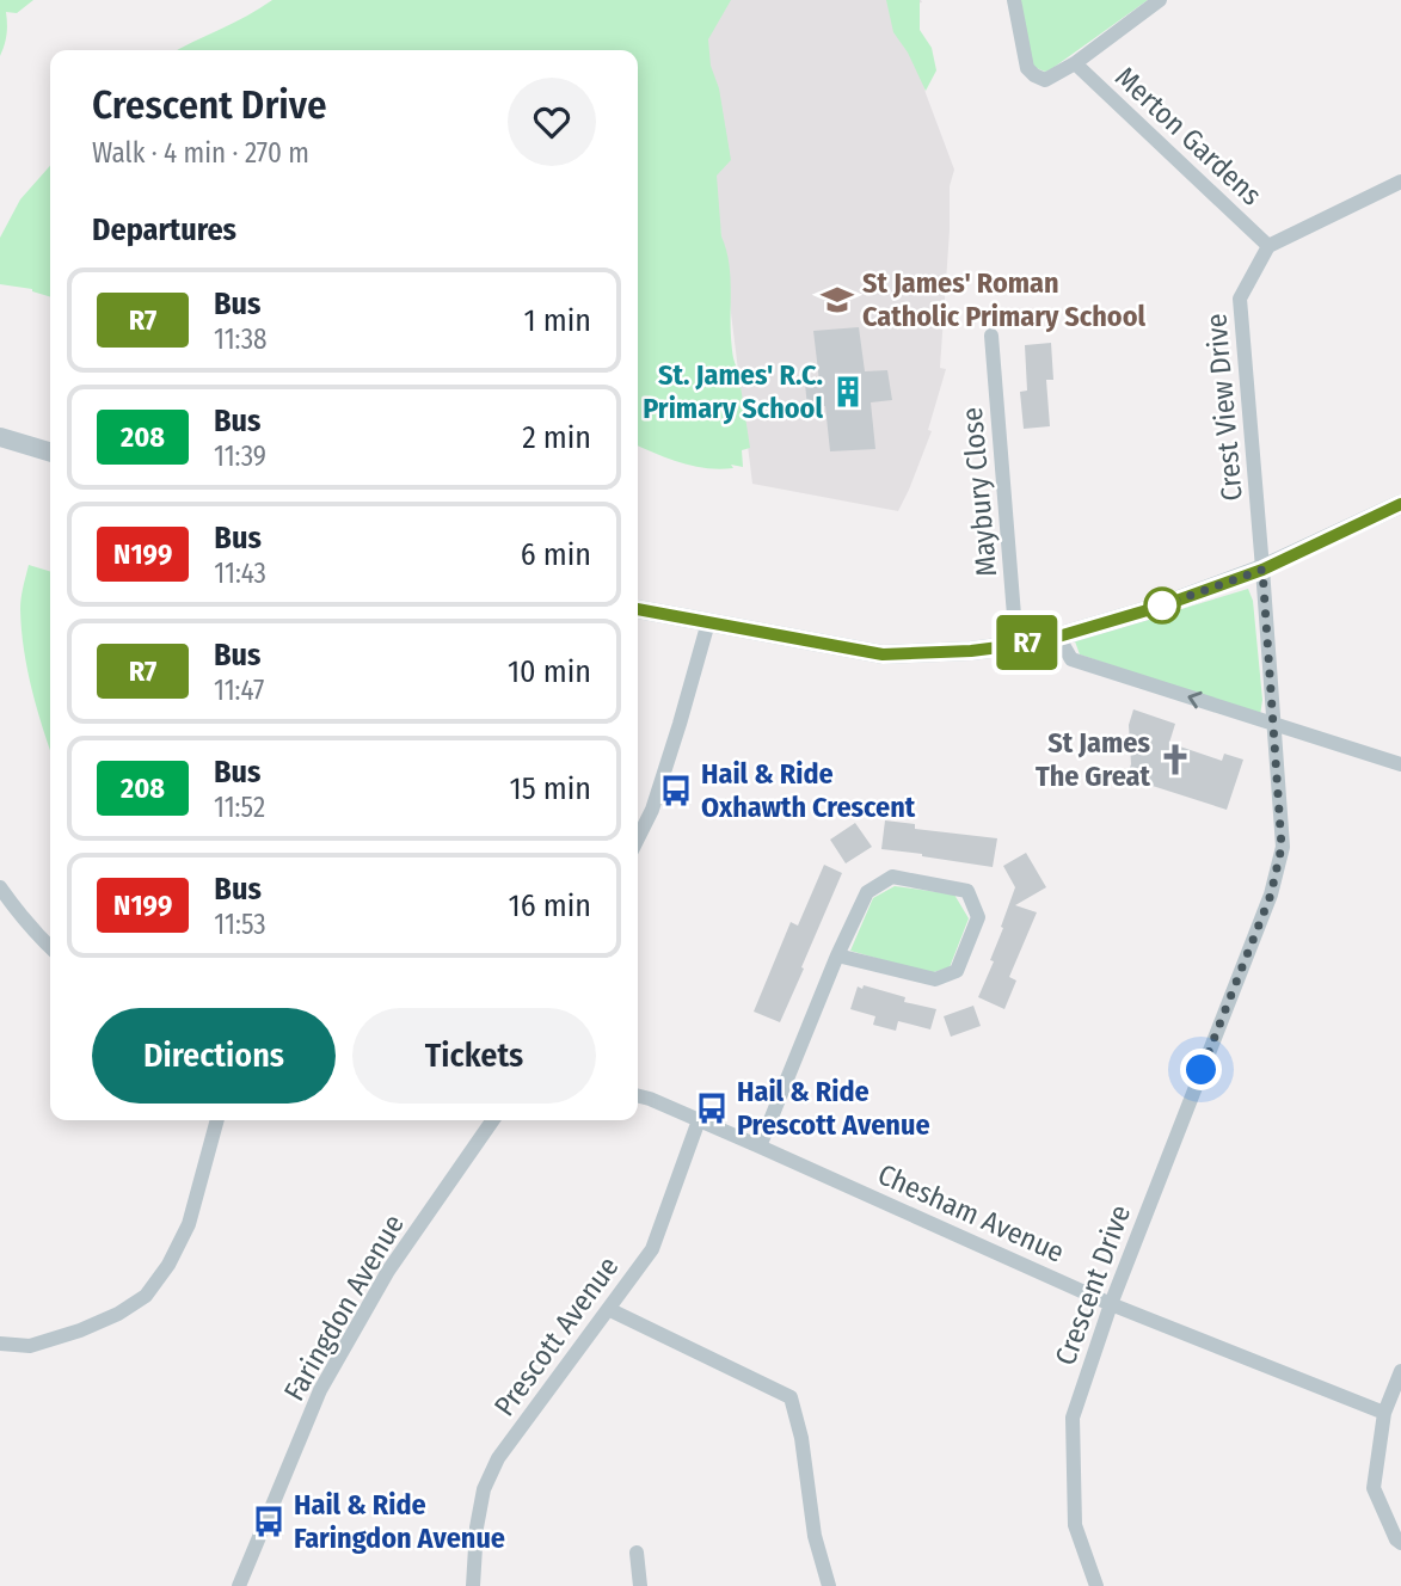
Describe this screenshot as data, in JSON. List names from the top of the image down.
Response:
{
  "streets": {
    "street": [
      "Merton Gardens",
      "Crest View Drive",
      "Maybury Close",
      "Chesham Avenue",
      "Crescent Drive",
      "Faringdon Avenue",
      "Prescott Avenue"
    ]
  },
  "crossings": [
    ["Merton Gardens", "Crest View Drive"],
    ["Crest View Drive", "Crescent Drive"],
    ["Chesham Avenue", "Crescent Drive"],
    ["Chesham Avenue", "Prescott Avenue"]
  ],
  "places": {
    "school or university": ["St James' Roman Catholic Primary School"],
    "building": ["St. James' R.C. Primary School"],
    "church": ["St James The Great"],
    "bus stop": ["Hail & Ride Oxhawth Crescent", "Hail & Ride Prescott Avenue", "Hail & Ride Faringdon Avenue"]
  },
  "lines": ["bus line R7"],
  "page": {
    "on_map": "R7",
    "heading": [
      ["Crescent Drive", "Walk · 4 min · 270 m"],
      "Departures"
    ],
    "list": [
      {
        "mark": "R7",
        "name": "Bus",
        "note": "11:38",
        "value": "1 min"
      },
      {
        "mark": "208",
        "name": "Bus",
        "note": "11:39",
        "value": "2 min"
      },
      {
        "mark": "N199",
        "name": "Bus",
        "note": "11:43",
        "value": "6 min"
      },
      {
        "mark": "R7",
        "name": "Bus",
        "note": "11:47",
        "value": "10 min"
      },
      {
        "mark": "208",
        "name": "Bus",
        "note": "11:52",
        "value": "15 min"
      },
      {
        "mark": "N199",
        "name": "Bus",
        "note": "11:53",
        "value": "16 min"
      }
    ],
    "buttons": ["Directions", "Tickets"]
  }
}
